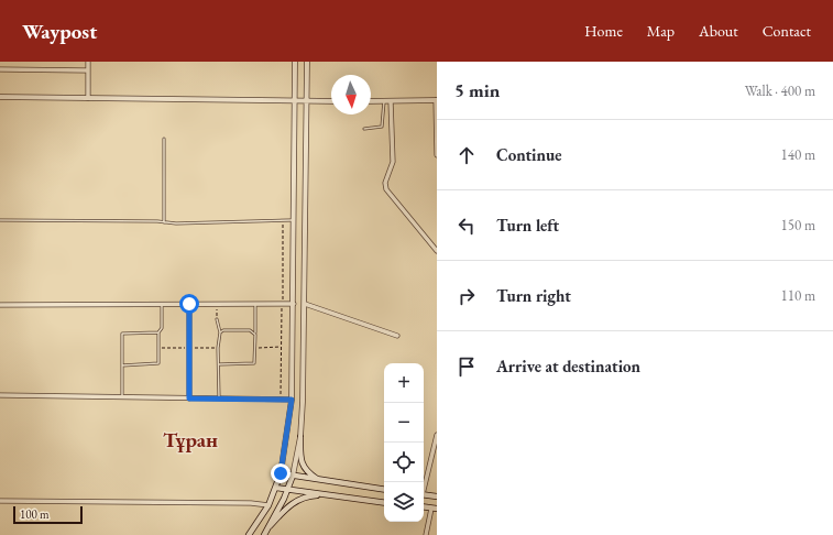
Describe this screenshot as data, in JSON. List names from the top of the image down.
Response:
{
  "districts": ["Тұран"],
  "scale_bar": "100 m",
  "north": "bottom",
  "page": {
    "header": "Waypost",
    "nav": [
      "Home",
      "Map",
      "About",
      "Contact"
    ],
    "heading": ["5 min", "Walk · 400 m"],
    "list": [
      ["Continue", "140 m"],
      ["Turn left", "150 m"],
      ["Turn right", "110 m"],
      "Arrive at destination"
    ],
    "map_buttons": ["+", "−"],
    "scale": "100 m"
  }
}
